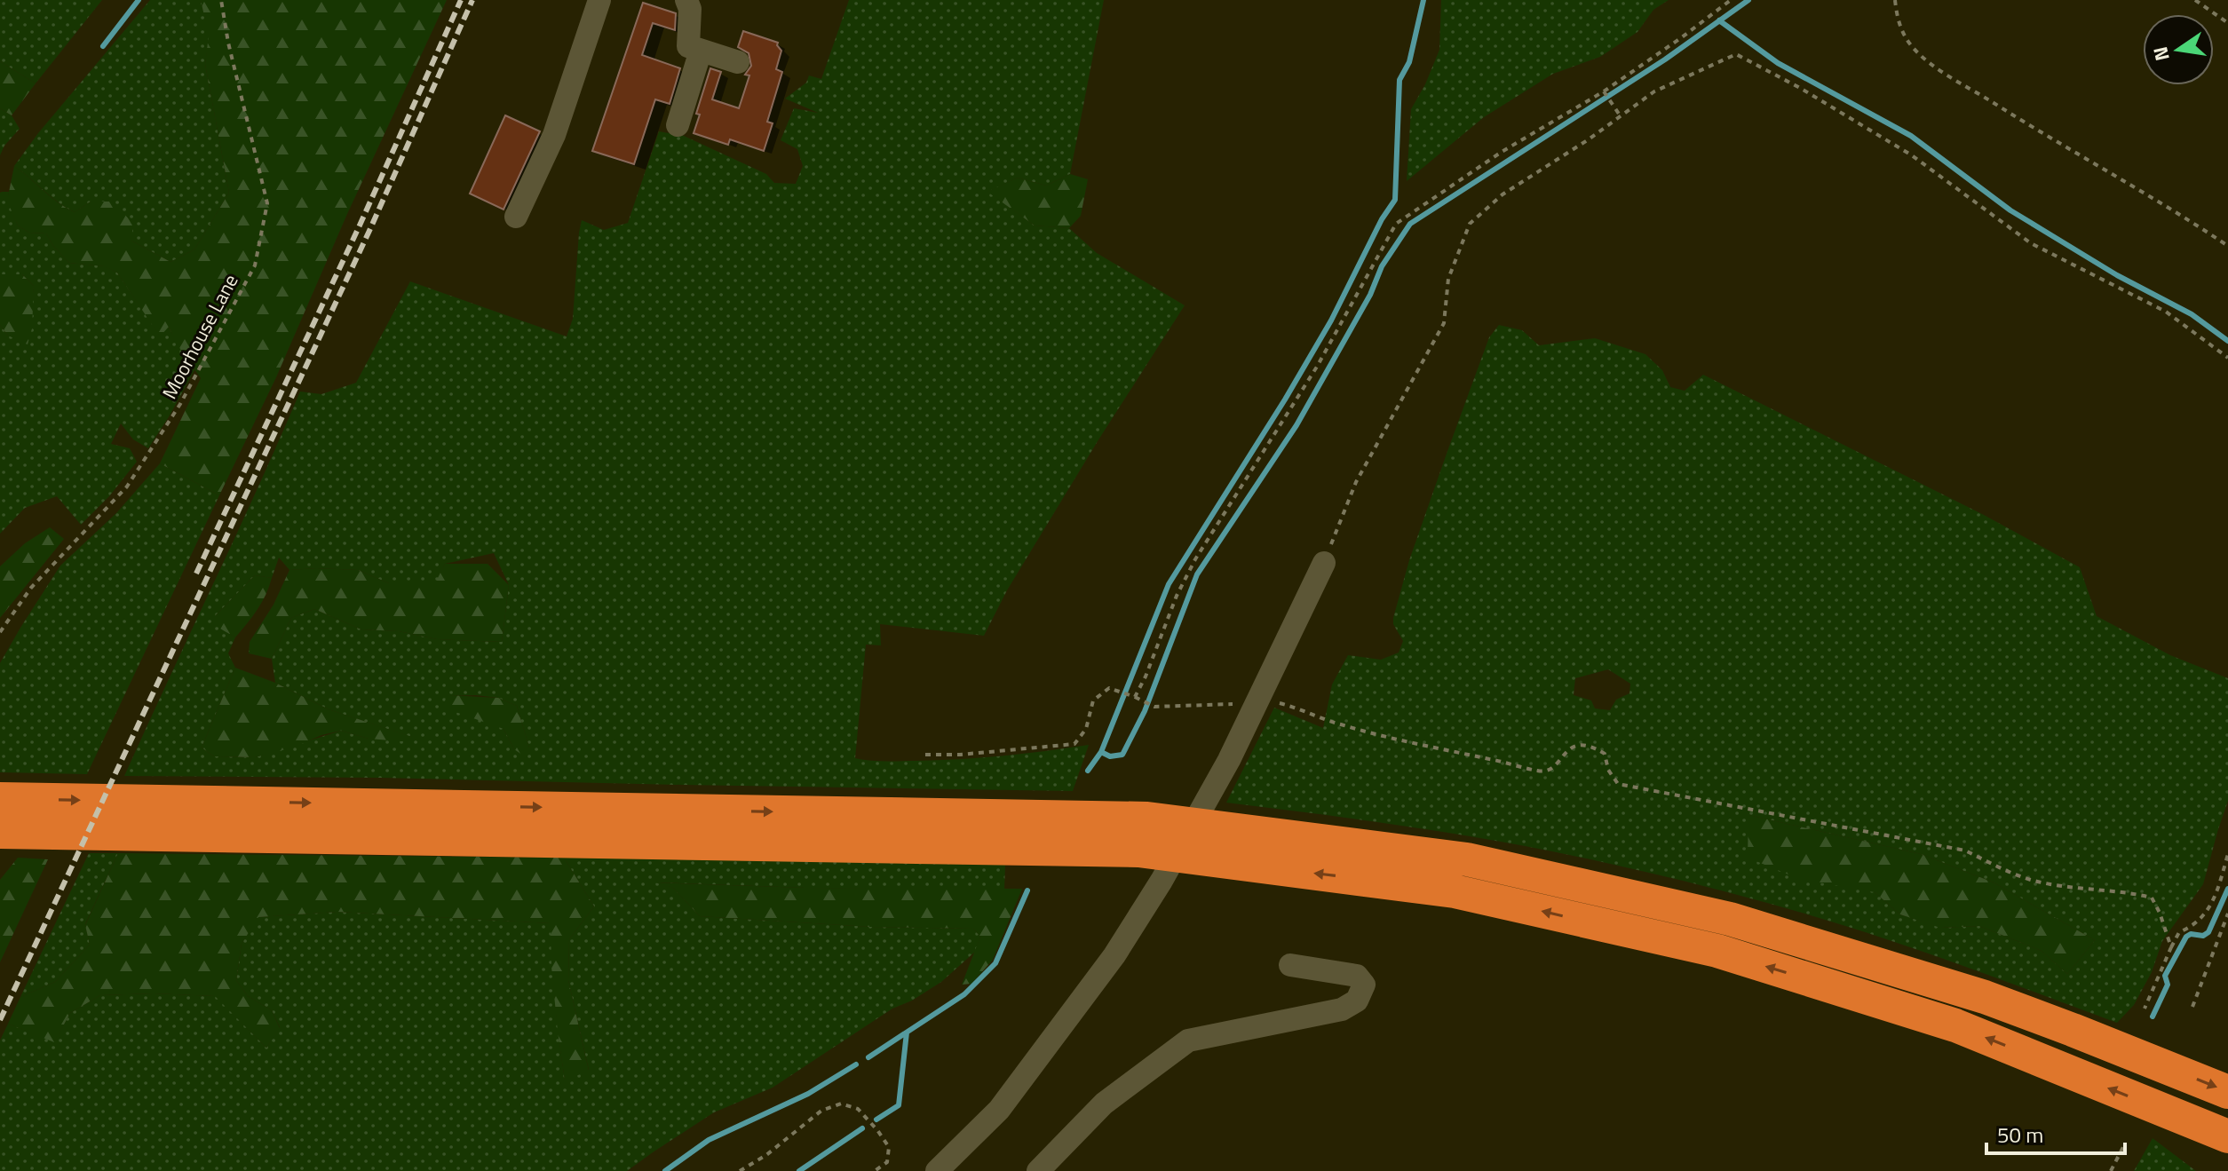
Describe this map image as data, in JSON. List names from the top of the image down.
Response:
{
  "streets": {
    "path": ["Moorhouse Lane"]
  },
  "scale_bar": "50 m",
  "north": "left"
}
